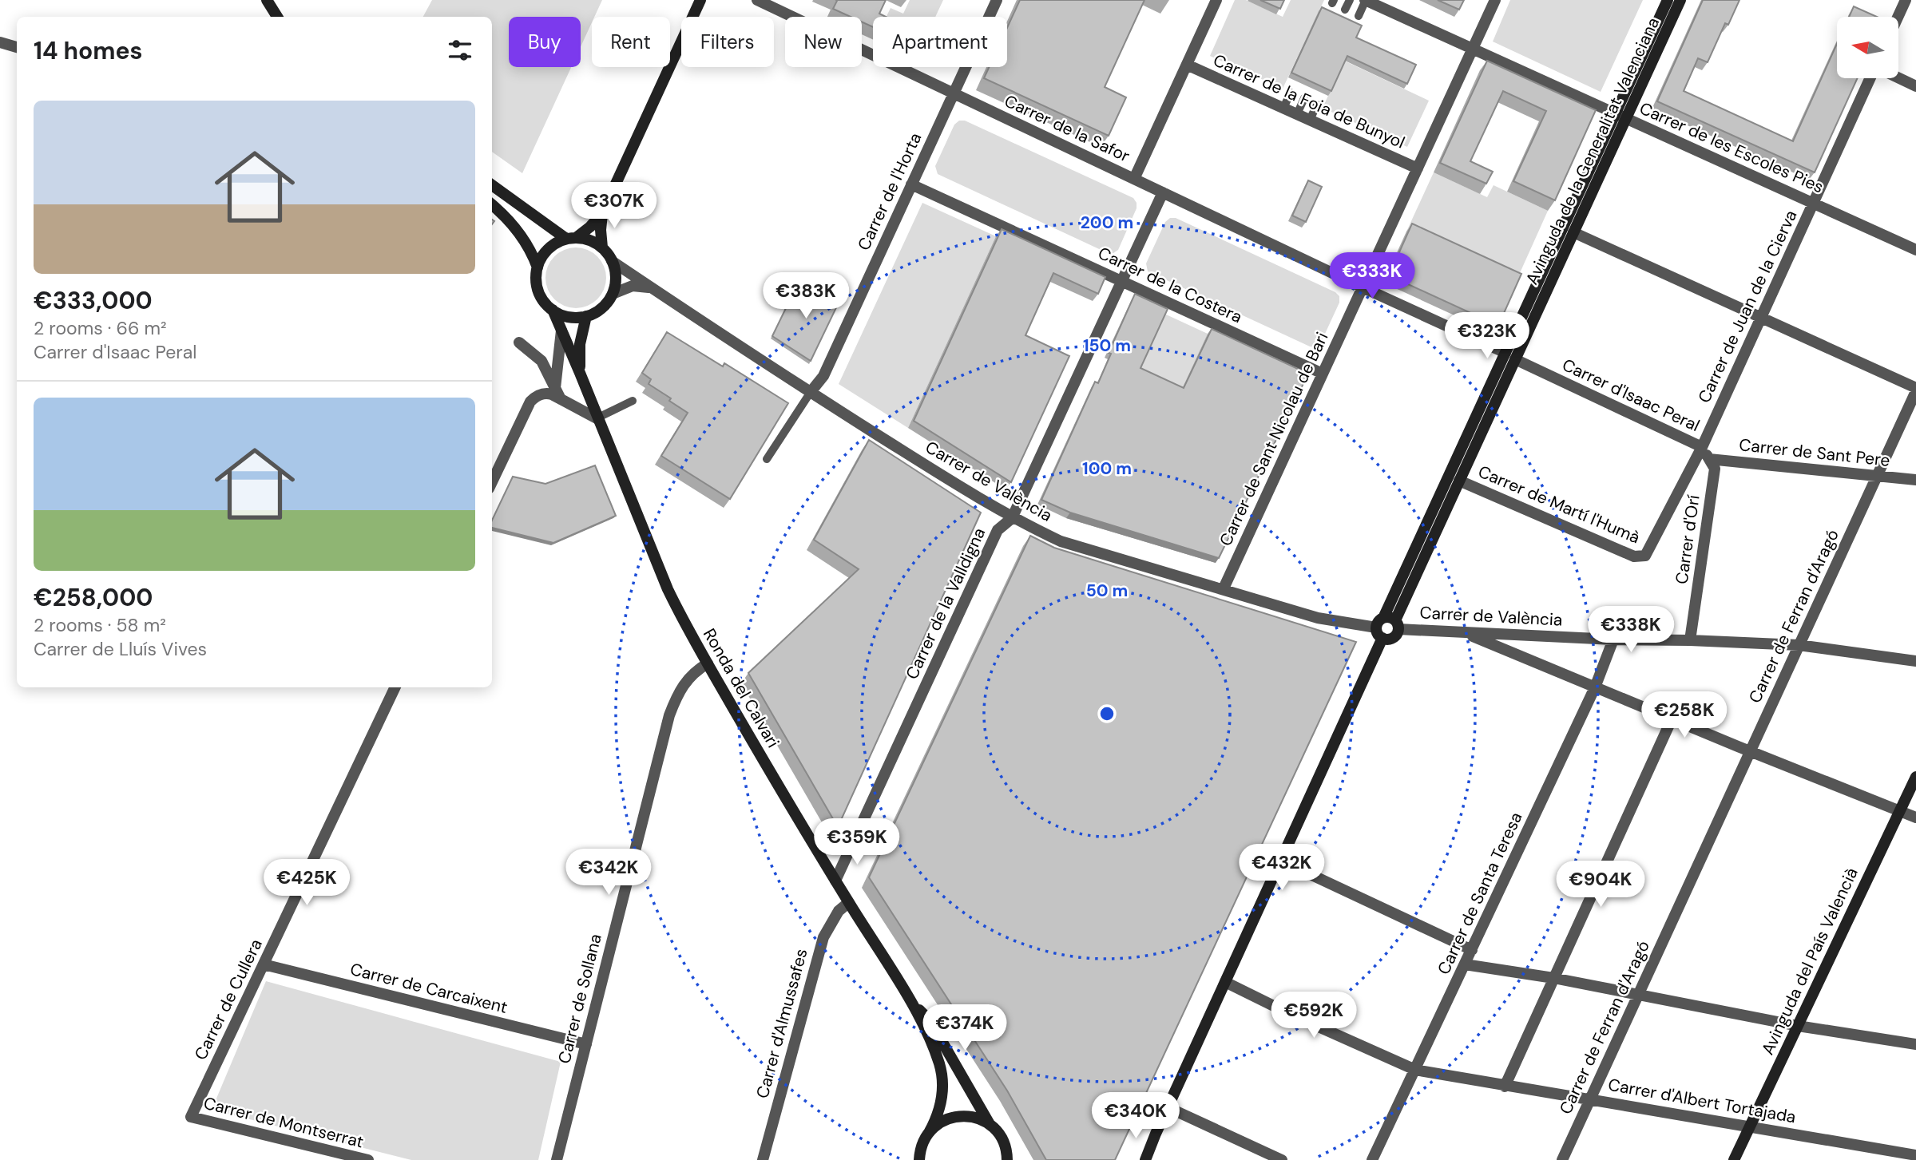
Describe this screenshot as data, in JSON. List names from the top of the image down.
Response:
{
  "streets": {
    "street": [
      "Carrer de la Foia de Bunyol",
      "Carrer de la Safor",
      "Carrer de les Escoles Pies",
      "Avinguda de la Generalitat Valenciana",
      "Carrer de l'Horta",
      "Carrer de la Costera",
      "Carrer de Juan de la Cierva",
      "Carrer d'Isaac Peral",
      "Carrer de Sant Nicolau de Bari",
      "Carrer de Sant Pere",
      "Carrer de València",
      "Carrer de Martí l'Humà",
      "Carrer d'Orí",
      "Carrer de la Valldigna",
      "Carrer de Ferran d'Aragó",
      "Ronda del Calvari",
      "Carrer de Santa Teresa",
      "Avinguda del País Valencià",
      "Carrer de Carcaixent",
      "Carrer de Sollana",
      "Carrer de Cullera",
      "Carrer d'Almussafes",
      "Carrer d'Albert Tortajada",
      "Carrer de Montserrat"
    ]
  },
  "crossings": [
    ["Carrer de la Foia de Bunyol", "Carrer de Sant Nicolau de Bari"],
    ["Carrer de la Safor", "Carrer de l'Horta"],
    ["Carrer de la Safor", "Carrer d'Isaac Peral"],
    ["Carrer de la Safor", "Carrer de Sant Nicolau de Bari"],
    ["Carrer de la Safor", "Carrer de la Valldigna"],
    ["Carrer de les Escoles Pies", "Avinguda de la Generalitat Valenciana"],
    ["Carrer de les Escoles Pies", "Carrer de Juan de la Cierva"],
    ["Carrer de les Escoles Pies", "Carrer de Sant Nicolau de Bari"],
    ["Avinguda de la Generalitat Valenciana", "Carrer d'Isaac Peral"],
    ["Avinguda de la Generalitat Valenciana", "Carrer de València"],
    ["Avinguda de la Generalitat Valenciana", "Carrer de Martí l'Humà"],
    ["Carrer de l'Horta", "Carrer de la Costera"],
    ["Carrer de l'Horta", "Carrer de València"],
    ["Carrer de la Costera", "Carrer de Sant Nicolau de Bari"],
    ["Carrer de la Costera", "Carrer de la Valldigna"],
    ["Carrer de Juan de la Cierva", "Carrer d'Isaac Peral"],
    ["Carrer de Juan de la Cierva", "Carrer de Martí l'Humà"],
    ["Carrer de Juan de la Cierva", "Carrer d'Orí"],
    ["Carrer d'Isaac Peral", "Carrer de Sant Nicolau de Bari"],
    ["Carrer d'Isaac Peral", "Carrer d'Orí"],
    ["Carrer de Sant Nicolau de Bari", "Carrer de València"],
    ["Carrer de Sant Pere", "Carrer d'Orí"],
    ["Carrer de Sant Pere", "Carrer de Ferran d'Aragó"],
    ["Carrer de València", "Carrer d'Orí"],
    ["Carrer de València", "Carrer de la Valldigna"],
    ["Carrer de València", "Carrer de Ferran d'Aragó"],
    ["Carrer de València", "Ronda del Calvari"],
    ["Carrer de València", "Carrer de Santa Teresa"],
    ["Carrer de la Valldigna", "Ronda del Calvari"],
    ["Carrer de Ferran d'Aragó", "Carrer d'Albert Tortajada"],
    ["Ronda del Calvari", "Carrer de Sollana"],
    ["Ronda del Calvari", "Carrer d'Almussafes"],
    ["Carrer de Santa Teresa", "Carrer d'Albert Tortajada"],
    ["Avinguda del País Valencià", "Carrer d'Albert Tortajada"],
    ["Carrer de Carcaixent", "Carrer de Sollana"],
    ["Carrer de Carcaixent", "Carrer de Cullera"],
    ["Carrer de Cullera", "Carrer de Montserrat"]
  ],
  "north": "left",
  "page": {
    "chip": [
      "Buy",
      "Rent",
      "Filters",
      "New",
      "Apartment"
    ],
    "heading": "14 homes",
    "list": [
      {
        "name": "€333,000",
        "note": "2 rooms · 66 m² · Carrer d'Isaac Peral"
      },
      {
        "name": "€258,000",
        "note": "2 rooms · 58 m² · Carrer de Lluís Vives"
      }
    ],
    "price": [
      "€307K",
      "€333K",
      "€383K",
      "€323K",
      "€338K",
      "€258K",
      "€359K",
      "€432K",
      "€342K",
      "€425K",
      "€904K",
      "€592K",
      "€374K",
      "€340K"
    ]
  },
  "rings": [
    "200 m",
    "150 m",
    "100 m",
    "50 m"
  ]
}
